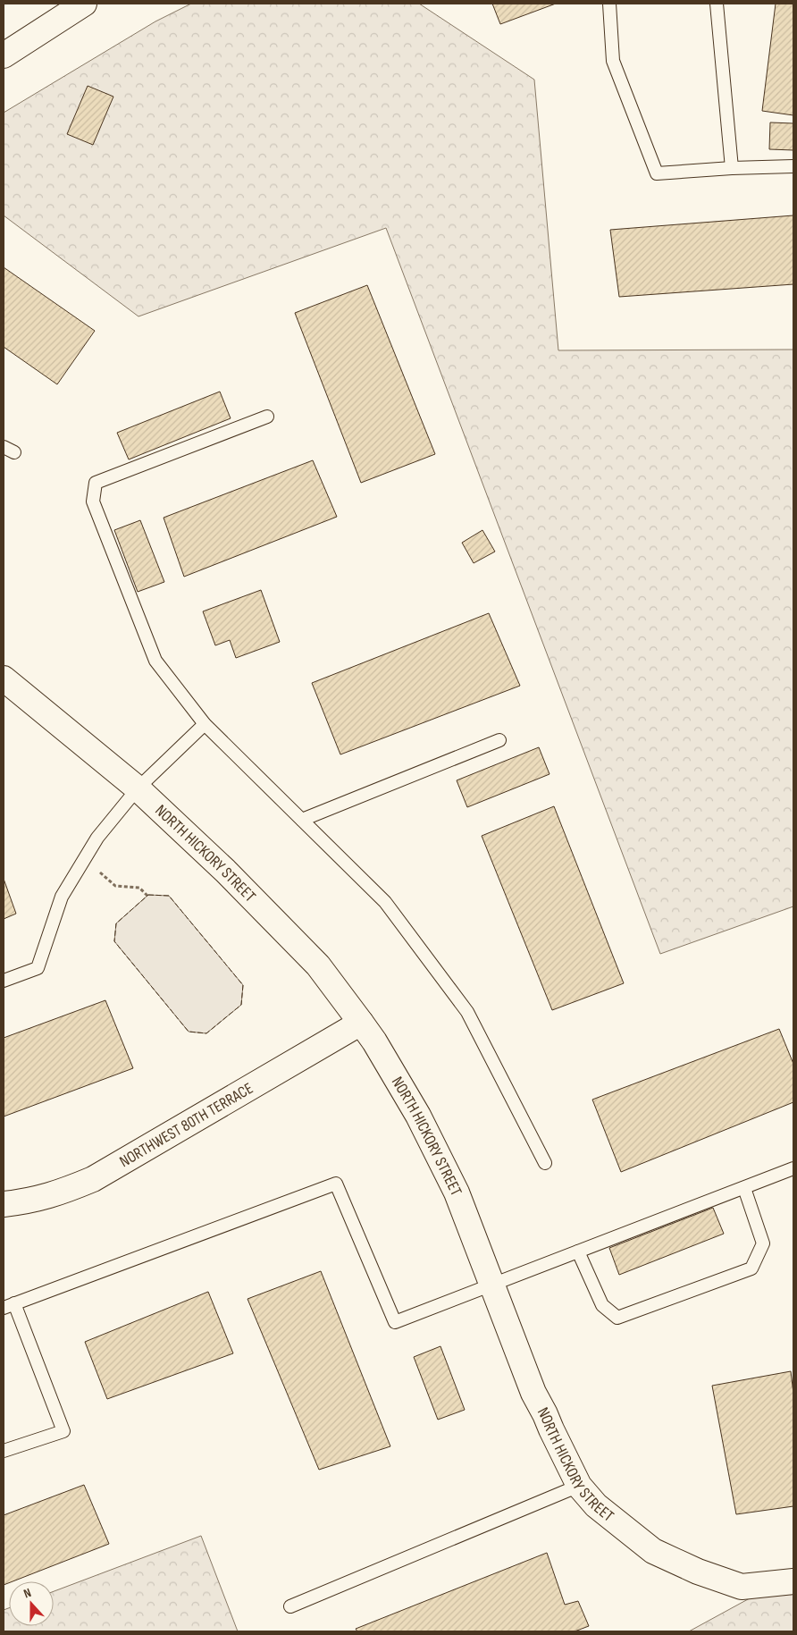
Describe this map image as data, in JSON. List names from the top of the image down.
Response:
{
  "streets": {
    "street": ["NORTH HICKORY STREET", "NORTHWEST 80TH TERRACE"]
  },
  "crossings": [
    ["NORTH HICKORY STREET", "NORTHWEST 80TH TERRACE"]
  ],
  "north": "top"
}
